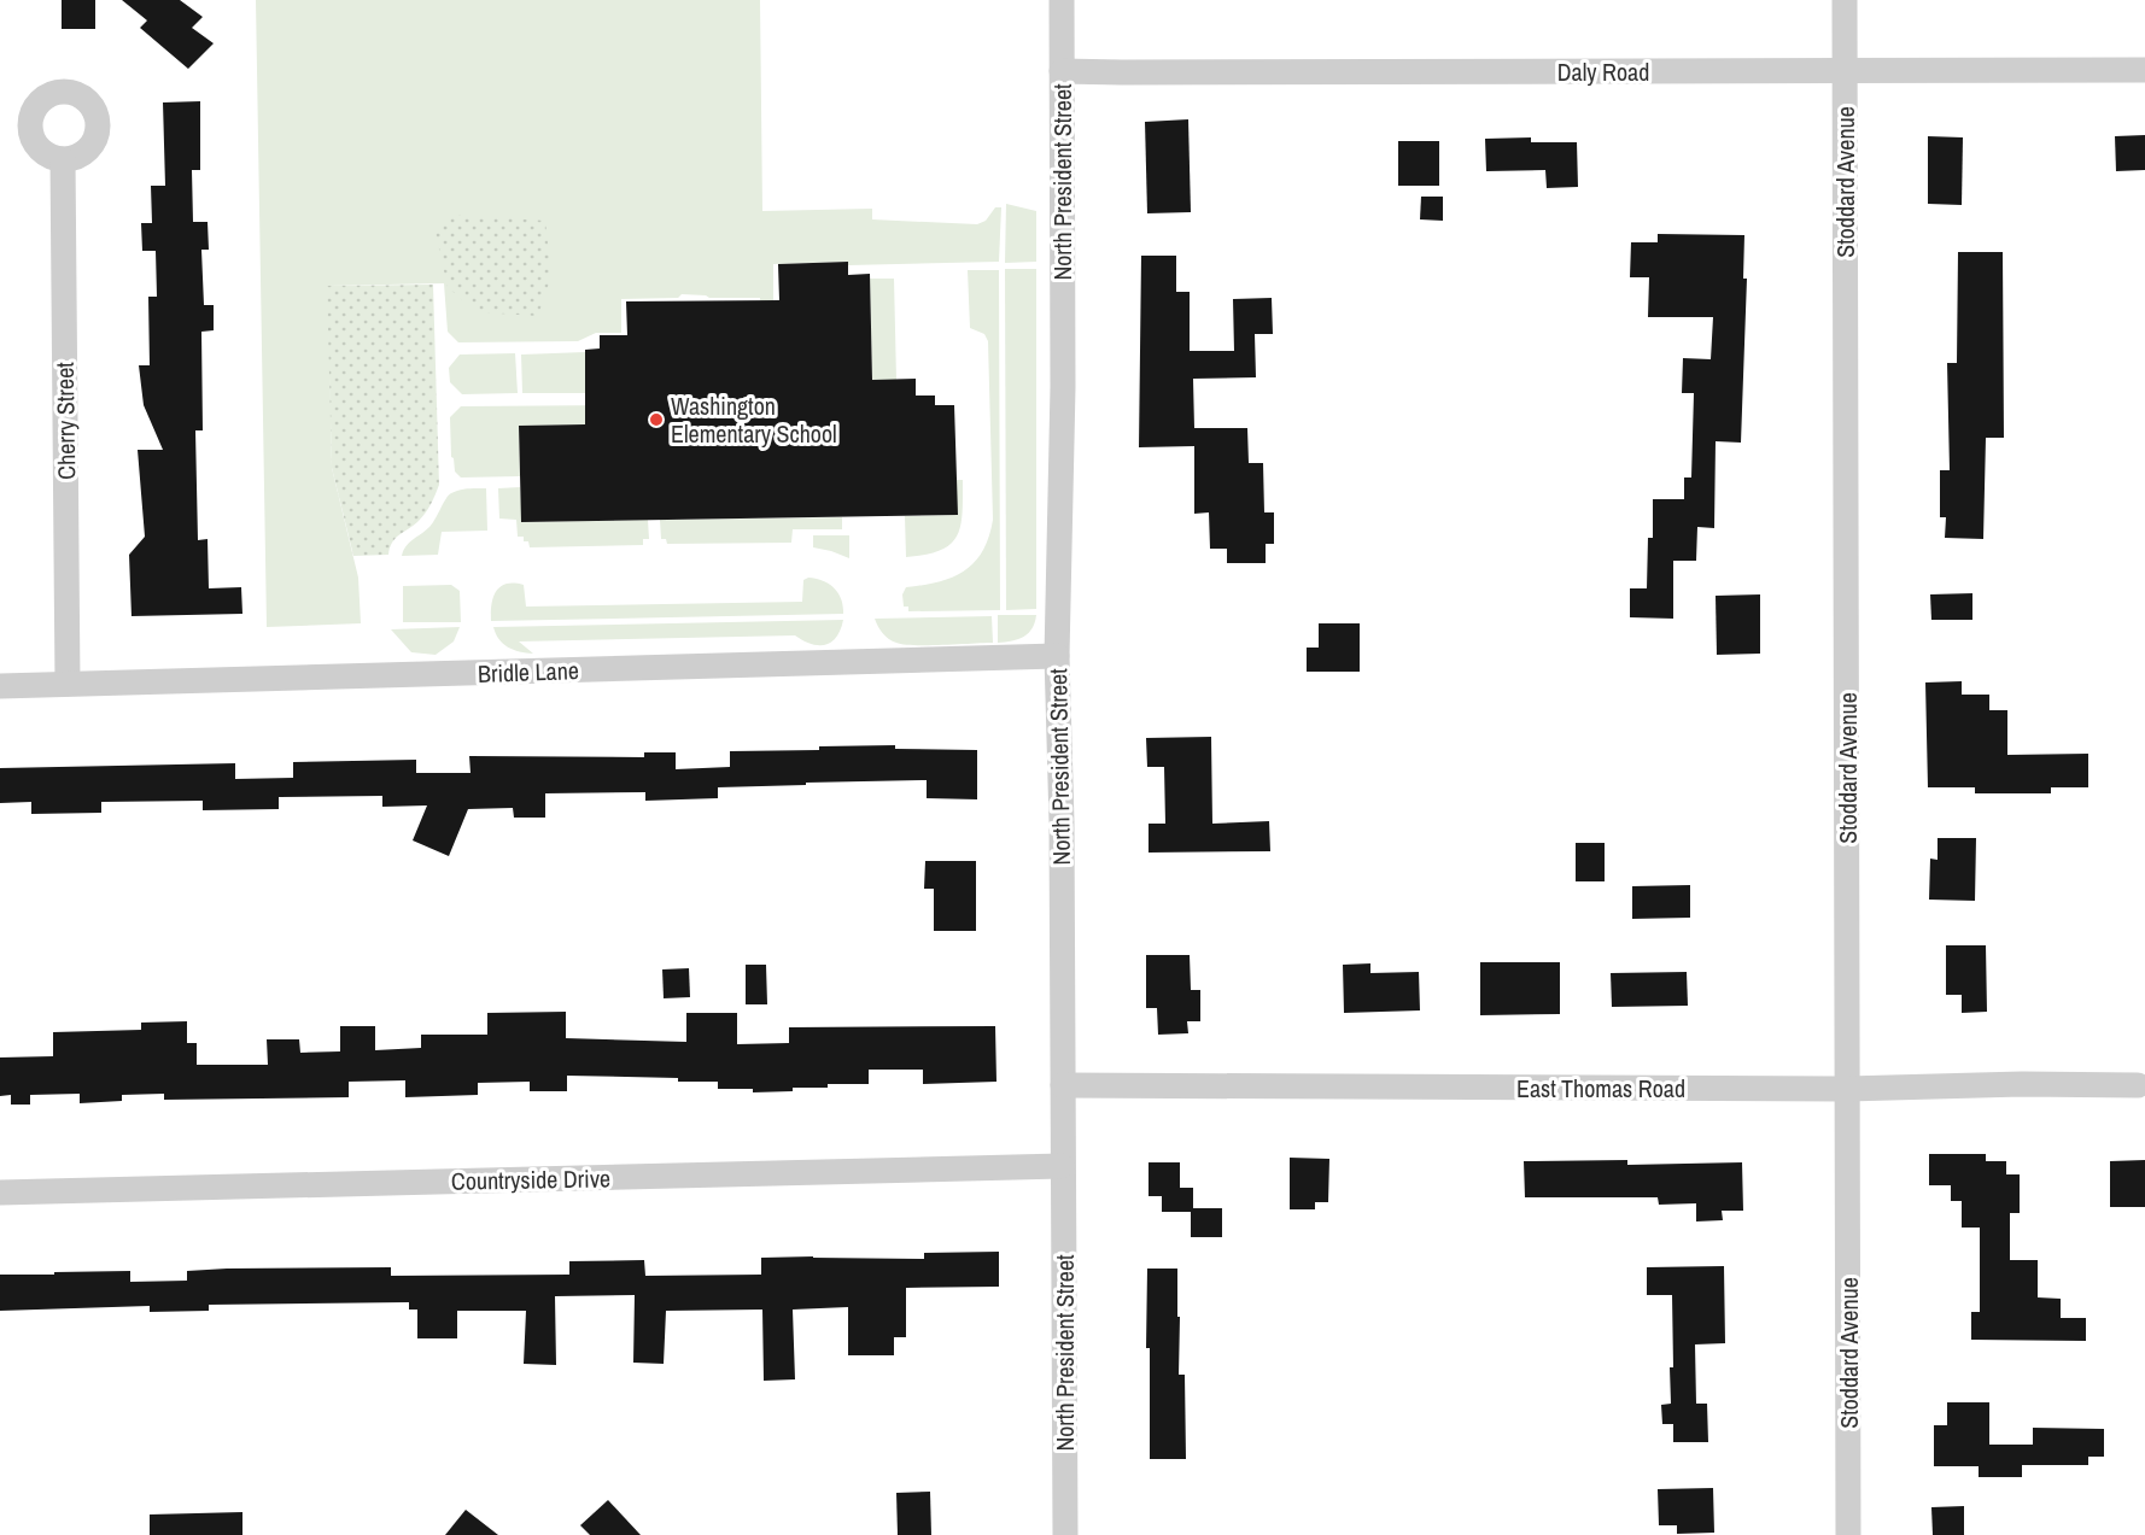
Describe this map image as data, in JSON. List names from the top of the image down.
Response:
{
  "streets": {
    "street": [
      "Daly Road",
      "North President Street",
      "Stoddard Avenue",
      "Cherry Street",
      "Bridle Lane",
      "East Thomas Road",
      "Countryside Drive"
    ]
  },
  "crossings": [
    ["Daly Road", "North President Street"],
    ["Daly Road", "Stoddard Avenue"],
    ["North President Street", "Bridle Lane"],
    ["North President Street", "East Thomas Road"],
    ["North President Street", "Countryside Drive"],
    ["Stoddard Avenue", "East Thomas Road"],
    ["Cherry Street", "Bridle Lane"]
  ],
  "places": ["Washington Elementary School"]
}
